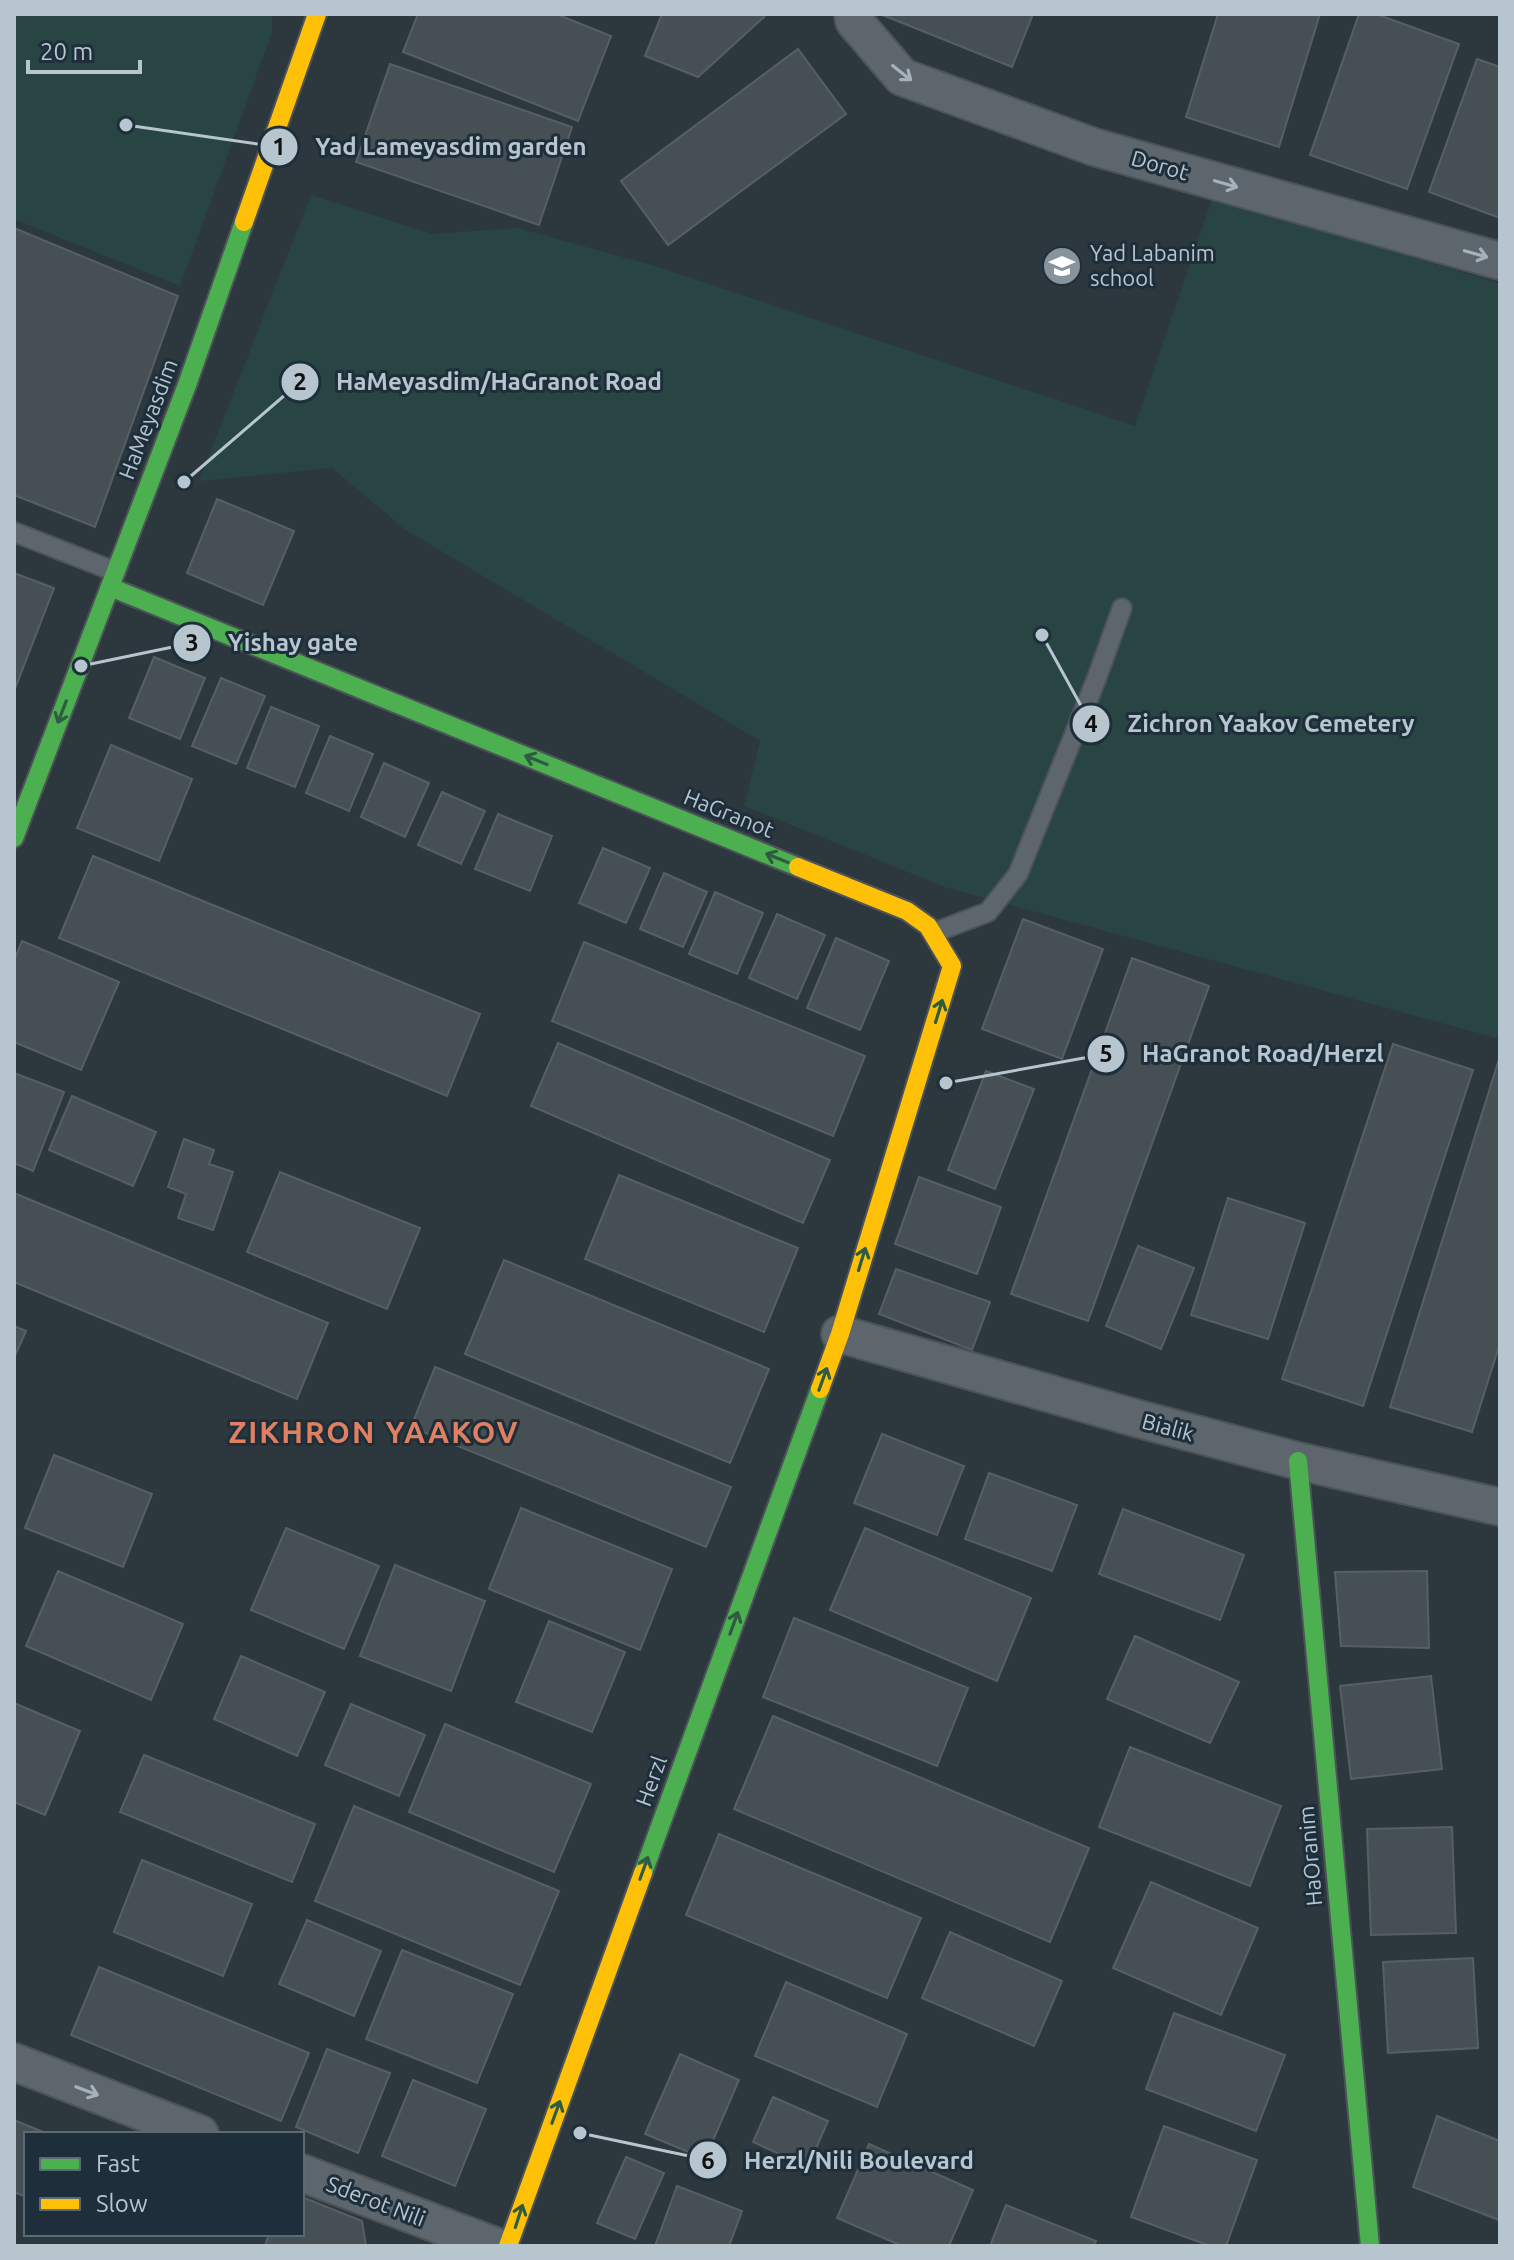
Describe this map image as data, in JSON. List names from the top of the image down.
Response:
{
  "streets": {
    "street": [
      "Dorot",
      "HaMeyasdim",
      "HaGranot",
      "Bialik",
      "Herzl",
      "HaOranim",
      "Sderot Nili"
    ]
  },
  "crossings": [
    ["HaMeyasdim", "HaGranot"],
    ["HaGranot", "Bialik"],
    ["HaGranot", "Herzl"],
    ["Bialik", "Herzl"],
    ["Bialik", "HaOranim"]
  ],
  "one_way": ["Dorot", "Herzl"],
  "districts": ["ZIKHRON YAAKOV"],
  "places": {
    "other": [
      "Yad Lameyasdim garden",
      "HaMeyasdim/HaGranot Road",
      "Zichron Yaakov Cemetery",
      "Yishay gate",
      "HaGranot Road/Herzl",
      "Herzl/Nili Boulevard"
    ],
    "school or university": ["Yad Labanim school"]
  },
  "legend": ["Fast", "Slow"],
  "scale_bar": "20 m"
}
